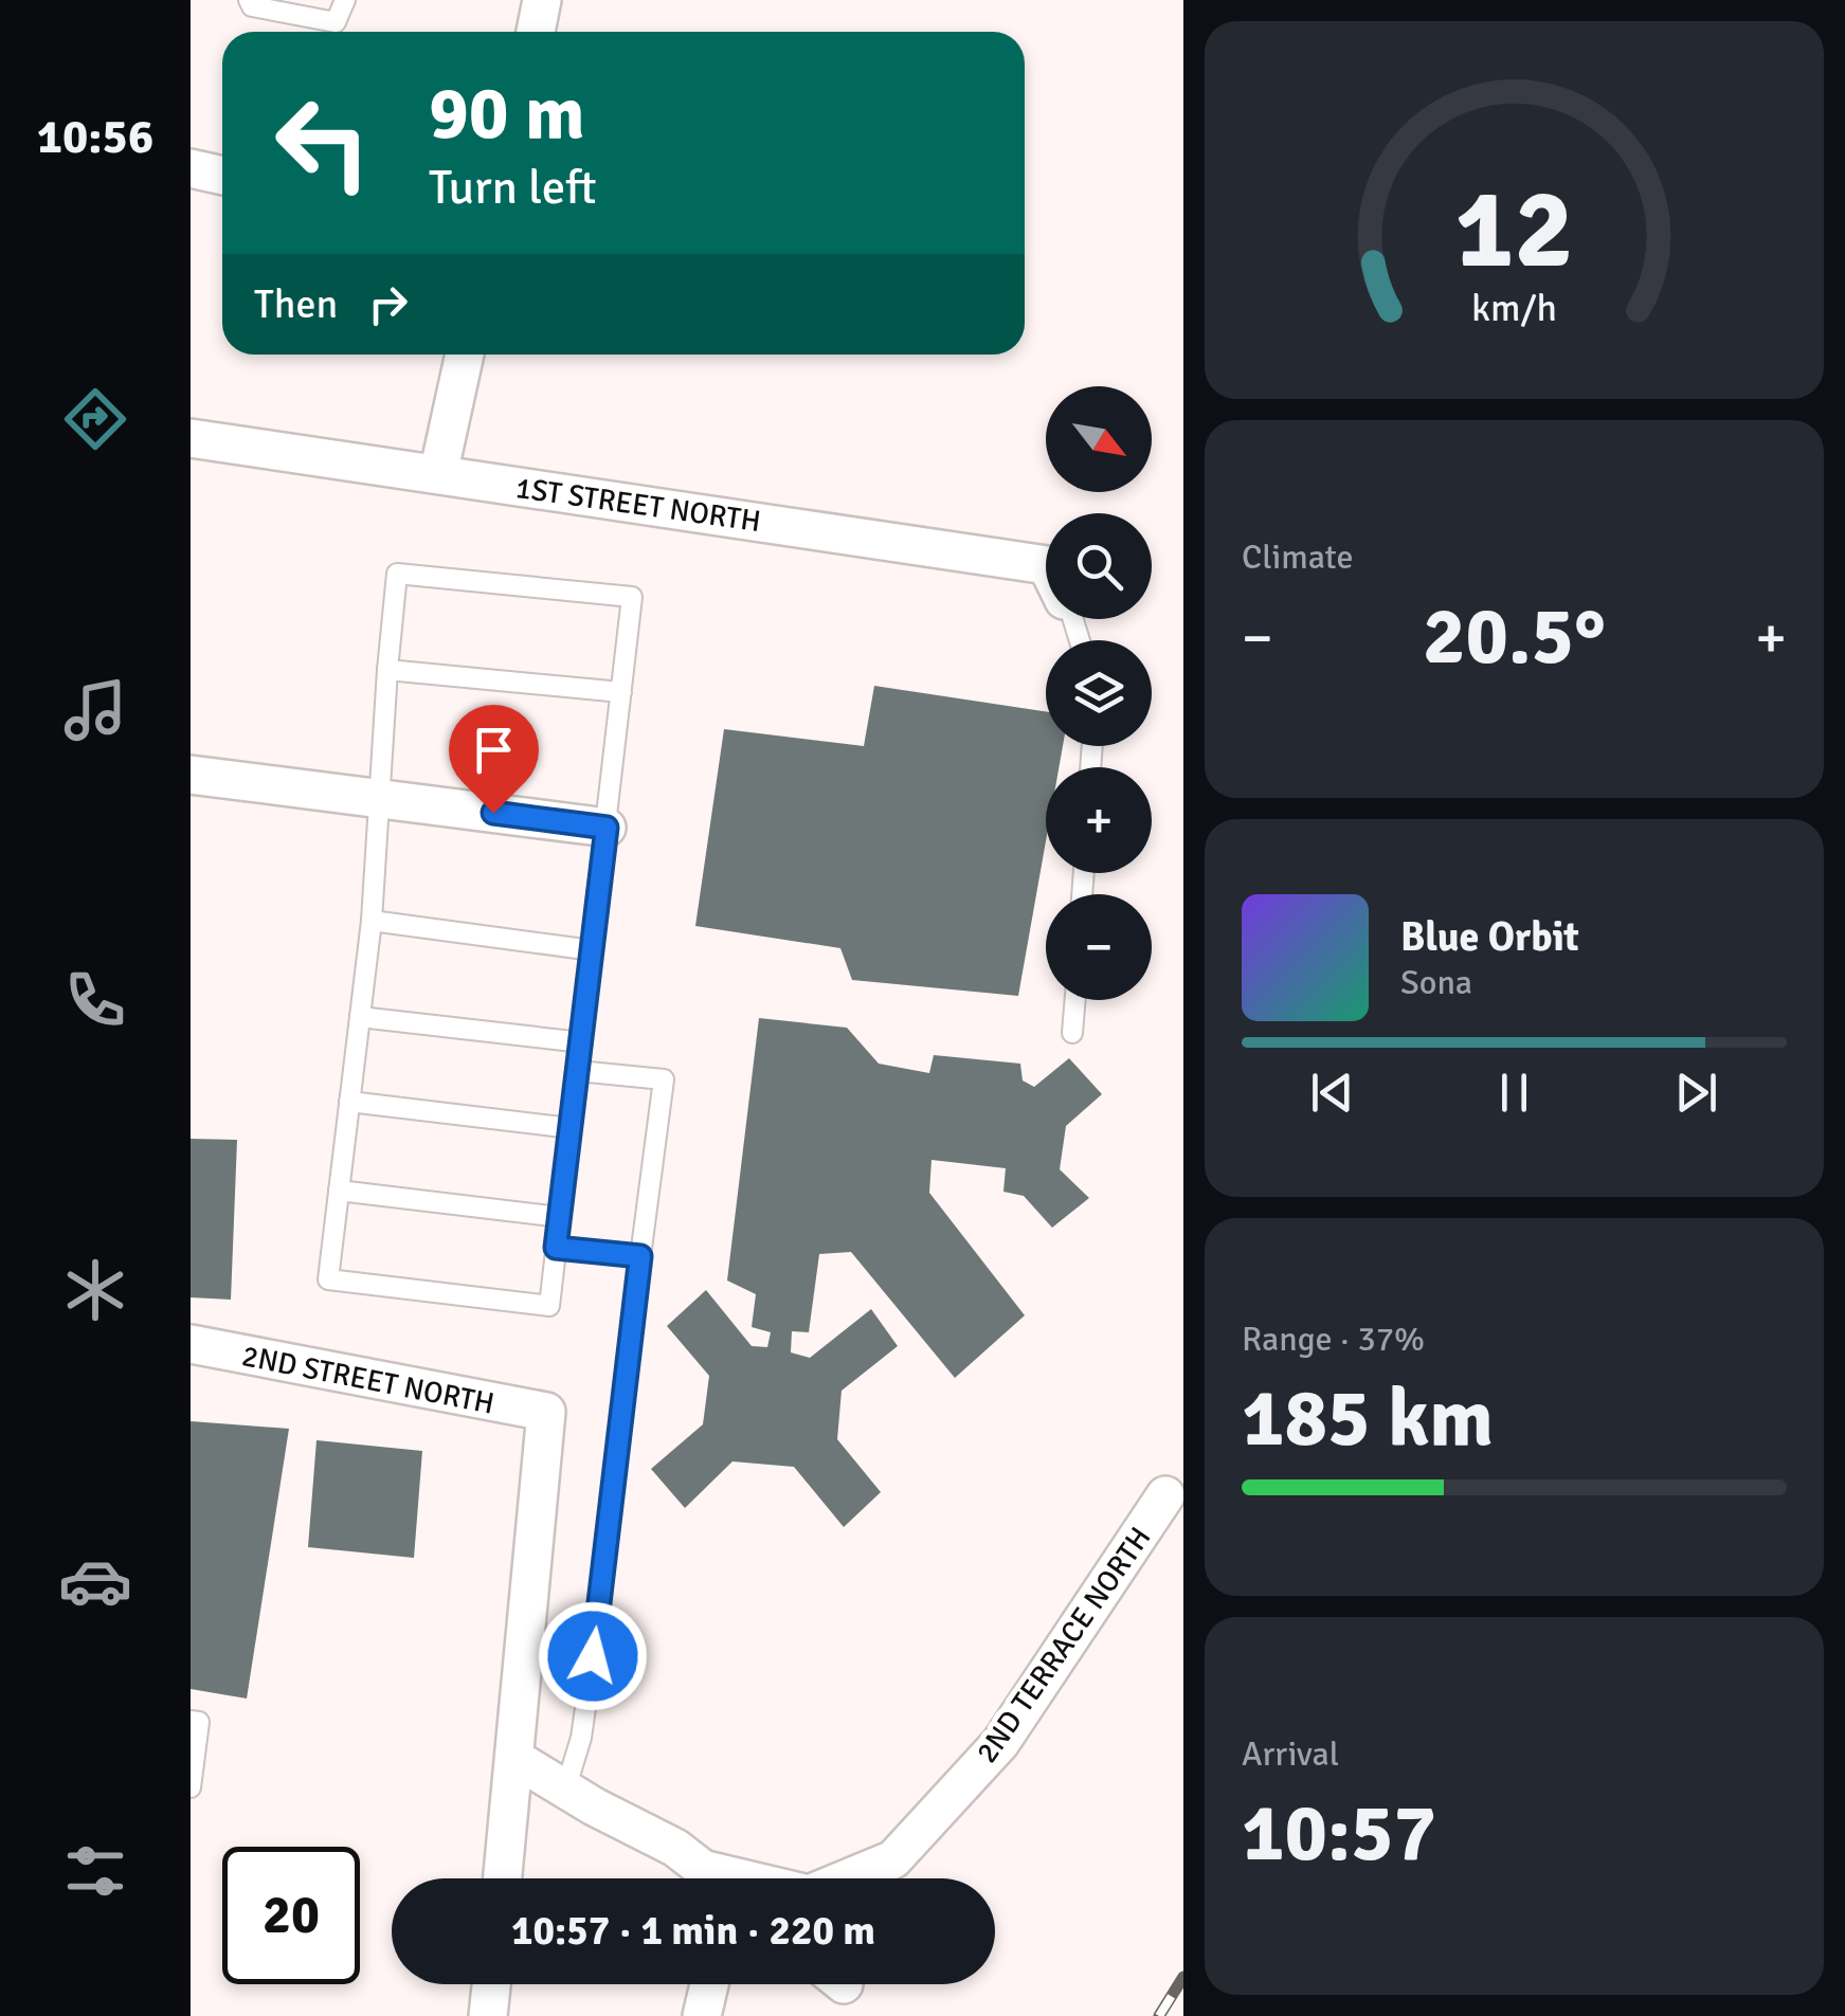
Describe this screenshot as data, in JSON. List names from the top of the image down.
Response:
{
  "streets": {
    "street": ["1ST STREET NORTH", "2ND STREET NORTH", "2ND TERRACE NORTH"]
  },
  "north": "bottom right",
  "page": {
    "tabs": "10:56",
    "turn": ["90 m", "Turn left"],
    "then": "Then",
    "map_buttons": ["+", "−"],
    "tile": [
      "Climate",
      ["Range · 37%", "185 km"],
      ["Arrival", "10:57"]
    ],
    "heat": ["−", "20.5°", "+"],
    "song": ["Blue Orbit", "Sona"],
    "limit": "20",
    "trip": "10:57 · 1 min · 220 m",
    "gauge": ["12", "km/h"]
  }
}
